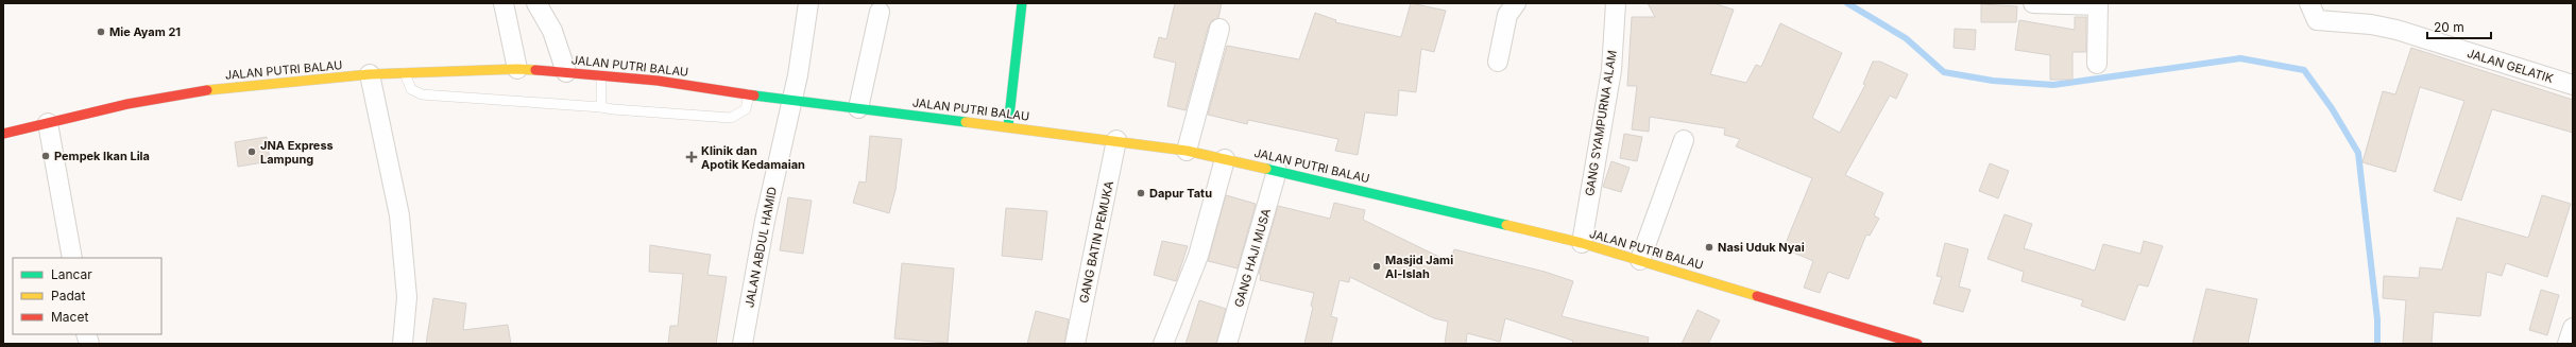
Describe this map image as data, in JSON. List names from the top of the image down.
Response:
{
  "streets": {
    "main road": ["JALAN PUTRI BALAU"],
    "street": [
      "JALAN GELATIK",
      "GANG SYAMPURNA ALAM",
      "GANG BATIN PEMUKA",
      "JALAN ABDUL HAMID",
      "GANG HAJI MUSA"
    ]
  },
  "crossings": [
    ["JALAN PUTRI BALAU", "GANG SYAMPURNA ALAM"],
    ["JALAN PUTRI BALAU", "GANG BATIN PEMUKA"],
    ["JALAN PUTRI BALAU", "JALAN ABDUL HAMID"],
    ["JALAN PUTRI BALAU", "GANG HAJI MUSA"]
  ],
  "places": {
    "other": [
      "Mie Ayam 21",
      "JNA Express Lampung",
      "Pempek Ikan Lila",
      "Dapur Tatu",
      "Nasi Uduk Nyai",
      "Masjid Jami Al-Islah"
    ],
    "health": ["Klinik dan Apotik Kedamaian"]
  },
  "legend": ["Lancar", "Padat", "Macet"],
  "scale_bar": "20 m"
}
